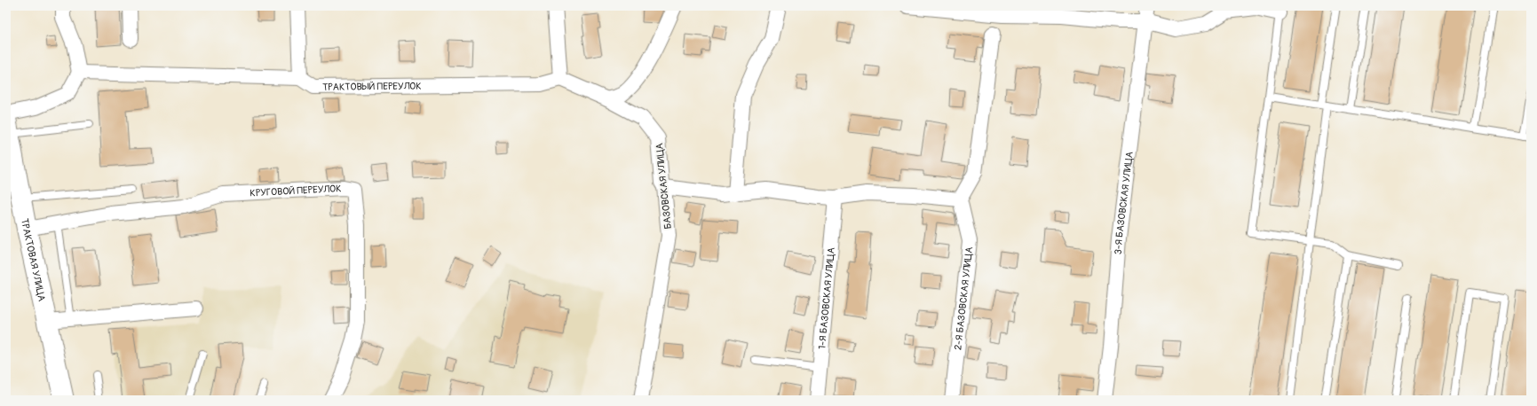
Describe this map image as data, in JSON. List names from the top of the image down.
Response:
{
  "streets": {
    "main road": ["ТРАКТОВАЯ УЛИЦА"],
    "street": [
      "ТРАКТОВЫЙ ПЕРЕУЛОК",
      "БАЗОВСКАЯ УЛИЦА",
      "КРУГОВОЙ ПЕРЕУЛОК",
      "3-Я БАЗОВСКАЯ УЛИЦА",
      "1-Я БАЗОВСКАЯ УЛИЦА",
      "2-Я БАЗОВСКАЯ УЛИЦА"
    ]
  },
  "crossings": [
    ["ТРАКТОВЫЙ ПЕРЕУЛОК", "БАЗОВСКАЯ УЛИЦА"],
    ["КРУГОВОЙ ПЕРЕУЛОК", "ТРАКТОВАЯ УЛИЦА"]
  ]
}
